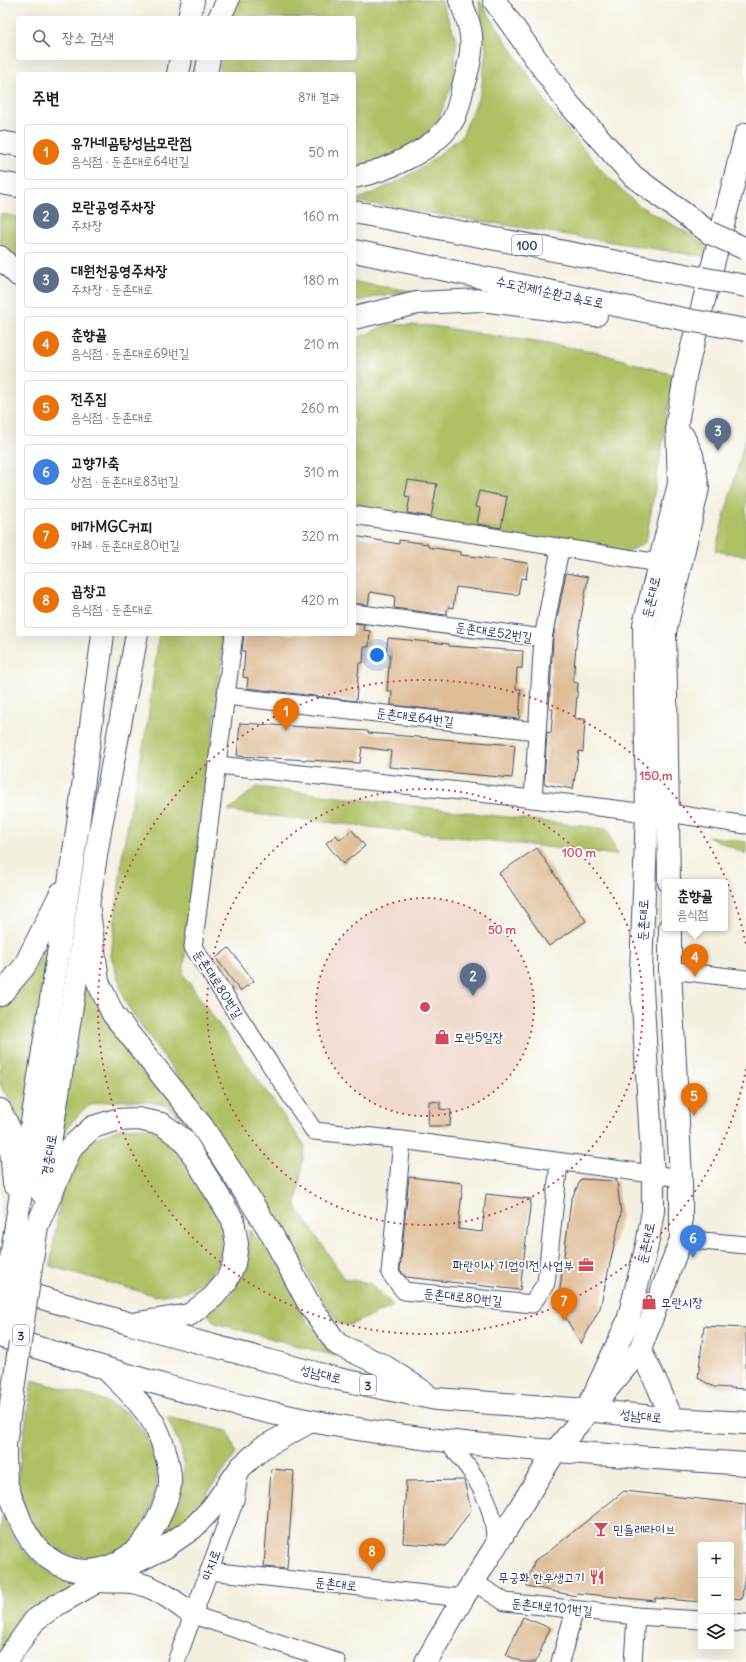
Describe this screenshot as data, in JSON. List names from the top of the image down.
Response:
{
  "streets": {
    "main road": [
      "100",
      "수도권제1순환고속도로",
      "둔촌대로",
      "경충대로",
      "3",
      "성남대로"
    ],
    "street": [
      "둔촌대로52번길",
      "둔촌대로64번길",
      "둔촌대로80번길",
      "마지로",
      "둔촌대로101번길"
    ]
  },
  "crossings": [
    ["둔촌대로", "둔촌대로80번길"],
    ["둔촌대로", "3"],
    ["둔촌대로", "성남대로"],
    ["둔촌대로", "마지로"],
    ["둔촌대로", "둔촌대로101번길"],
    ["둔촌대로64번길", "둔촌대로80번길"],
    ["경충대로", "3"]
  ],
  "places": {
    "shop": ["모란5일장", "모란시장"],
    "office": ["파란이사 기업이전 사업부"],
    "bar": ["민들레라이브"],
    "restaurant": ["무궁화 한우생고기"]
  },
  "page": {
    "search": "장소 검색",
    "heading": ["주변", "8개 결과"],
    "list": [
      {
        "mark": "1",
        "name": "유가네곰탕성남모란점",
        "note": "음식점 · 둔촌대로64번길",
        "value": "50 m"
      },
      {
        "mark": "2",
        "name": "모란공영주차장",
        "note": "주차장",
        "value": "160 m"
      },
      {
        "mark": "3",
        "name": "대원천공영주차장",
        "note": "주차장 · 둔촌대로",
        "value": "180 m"
      },
      {
        "mark": "4",
        "name": "춘향골",
        "note": "음식점 · 둔촌대로69번길",
        "value": "210 m"
      },
      {
        "mark": "5",
        "name": "전주집",
        "note": "음식점 · 둔촌대로",
        "value": "260 m"
      },
      {
        "mark": "6",
        "name": "고향가축",
        "note": "상점 · 둔촌대로83번길",
        "value": "310 m"
      },
      {
        "mark": "7",
        "name": "메가MGC커피",
        "note": "카페 · 둔촌대로80번길",
        "value": "320 m"
      },
      {
        "mark": "8",
        "name": "곱창고",
        "note": "음식점 · 둔촌대로",
        "value": "420 m"
      }
    ],
    "pins": [
      "3",
      "1",
      "4",
      "2",
      "5",
      "6",
      "7",
      "8"
    ],
    "popup": ["춘향골", "음식점"],
    "map_buttons": ["+", "−"]
  },
  "rings": ["150 m", "100 m", "50 m"]
}
